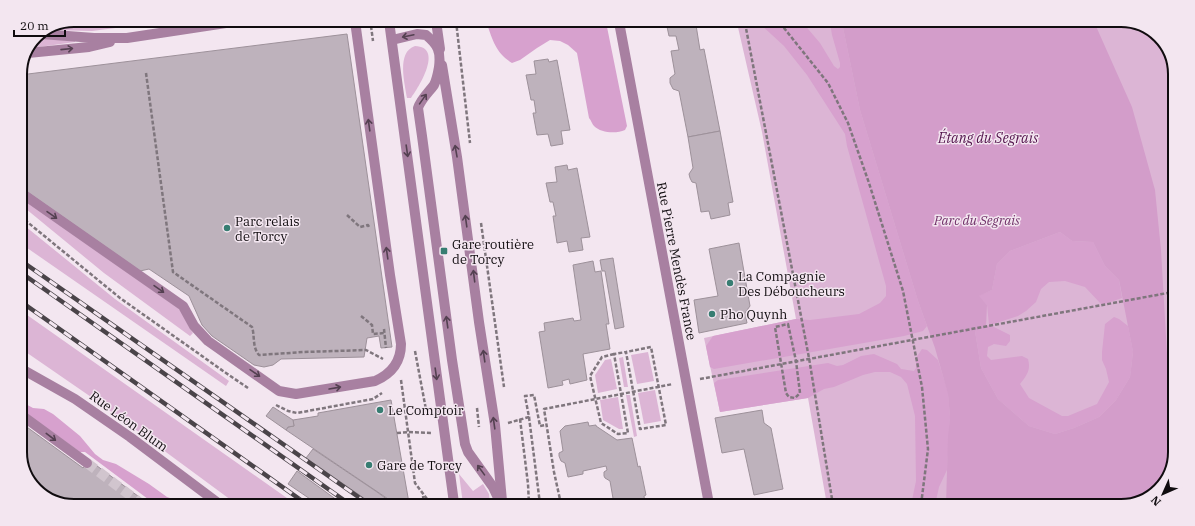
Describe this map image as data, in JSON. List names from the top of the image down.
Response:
{
  "streets": {
    "street": ["Rue Pierre Mendès France", "Rue Léon Blum"]
  },
  "water": ["Étang du Segrais"],
  "parks": ["Parc du Segrais"],
  "places": {
    "other": [
      "Parc relais de Torcy",
      "La Compagnie Des Déboucheurs",
      "Pho Quynh",
      "Le Comptoir",
      "Gare de Torcy"
    ],
    "transit": ["Gare routière de Torcy"]
  },
  "scale_bar": "20 m",
  "north": "bottom left"
}
